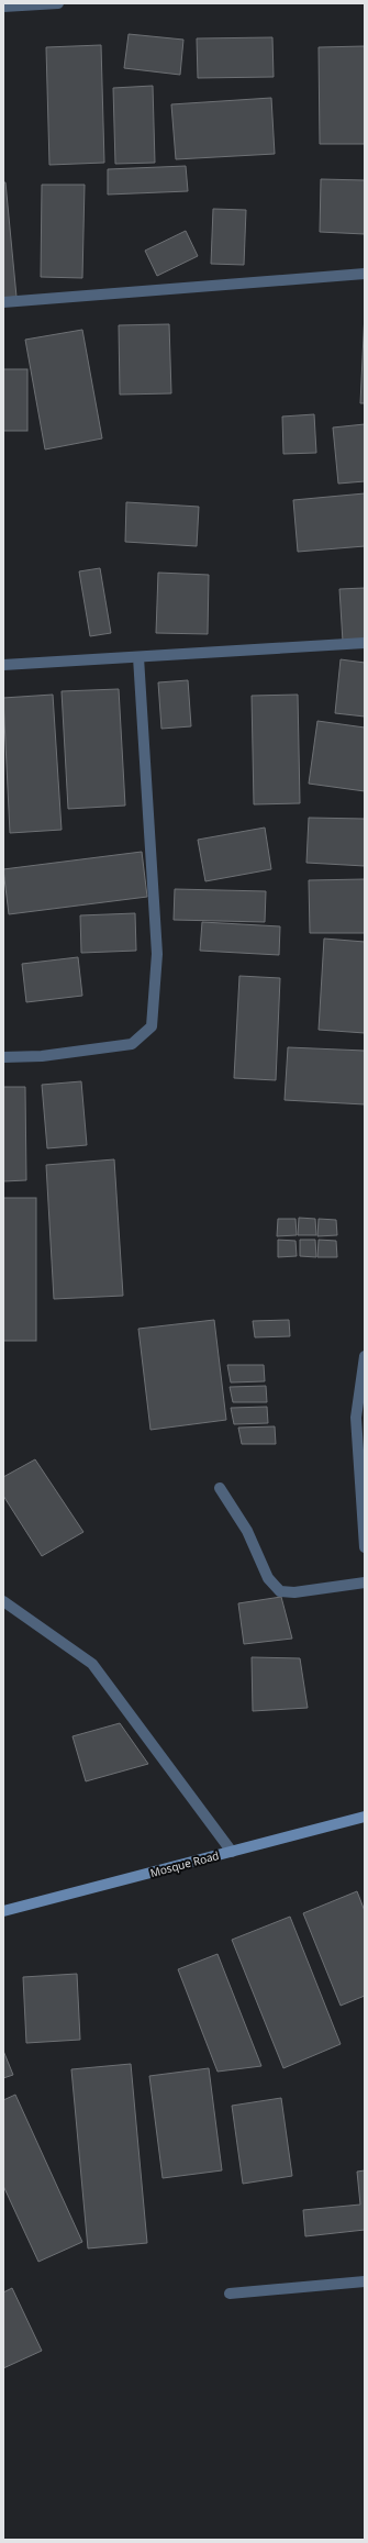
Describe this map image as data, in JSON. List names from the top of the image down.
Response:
{
  "streets": {
    "street": ["Mosque Road"]
  }
}
